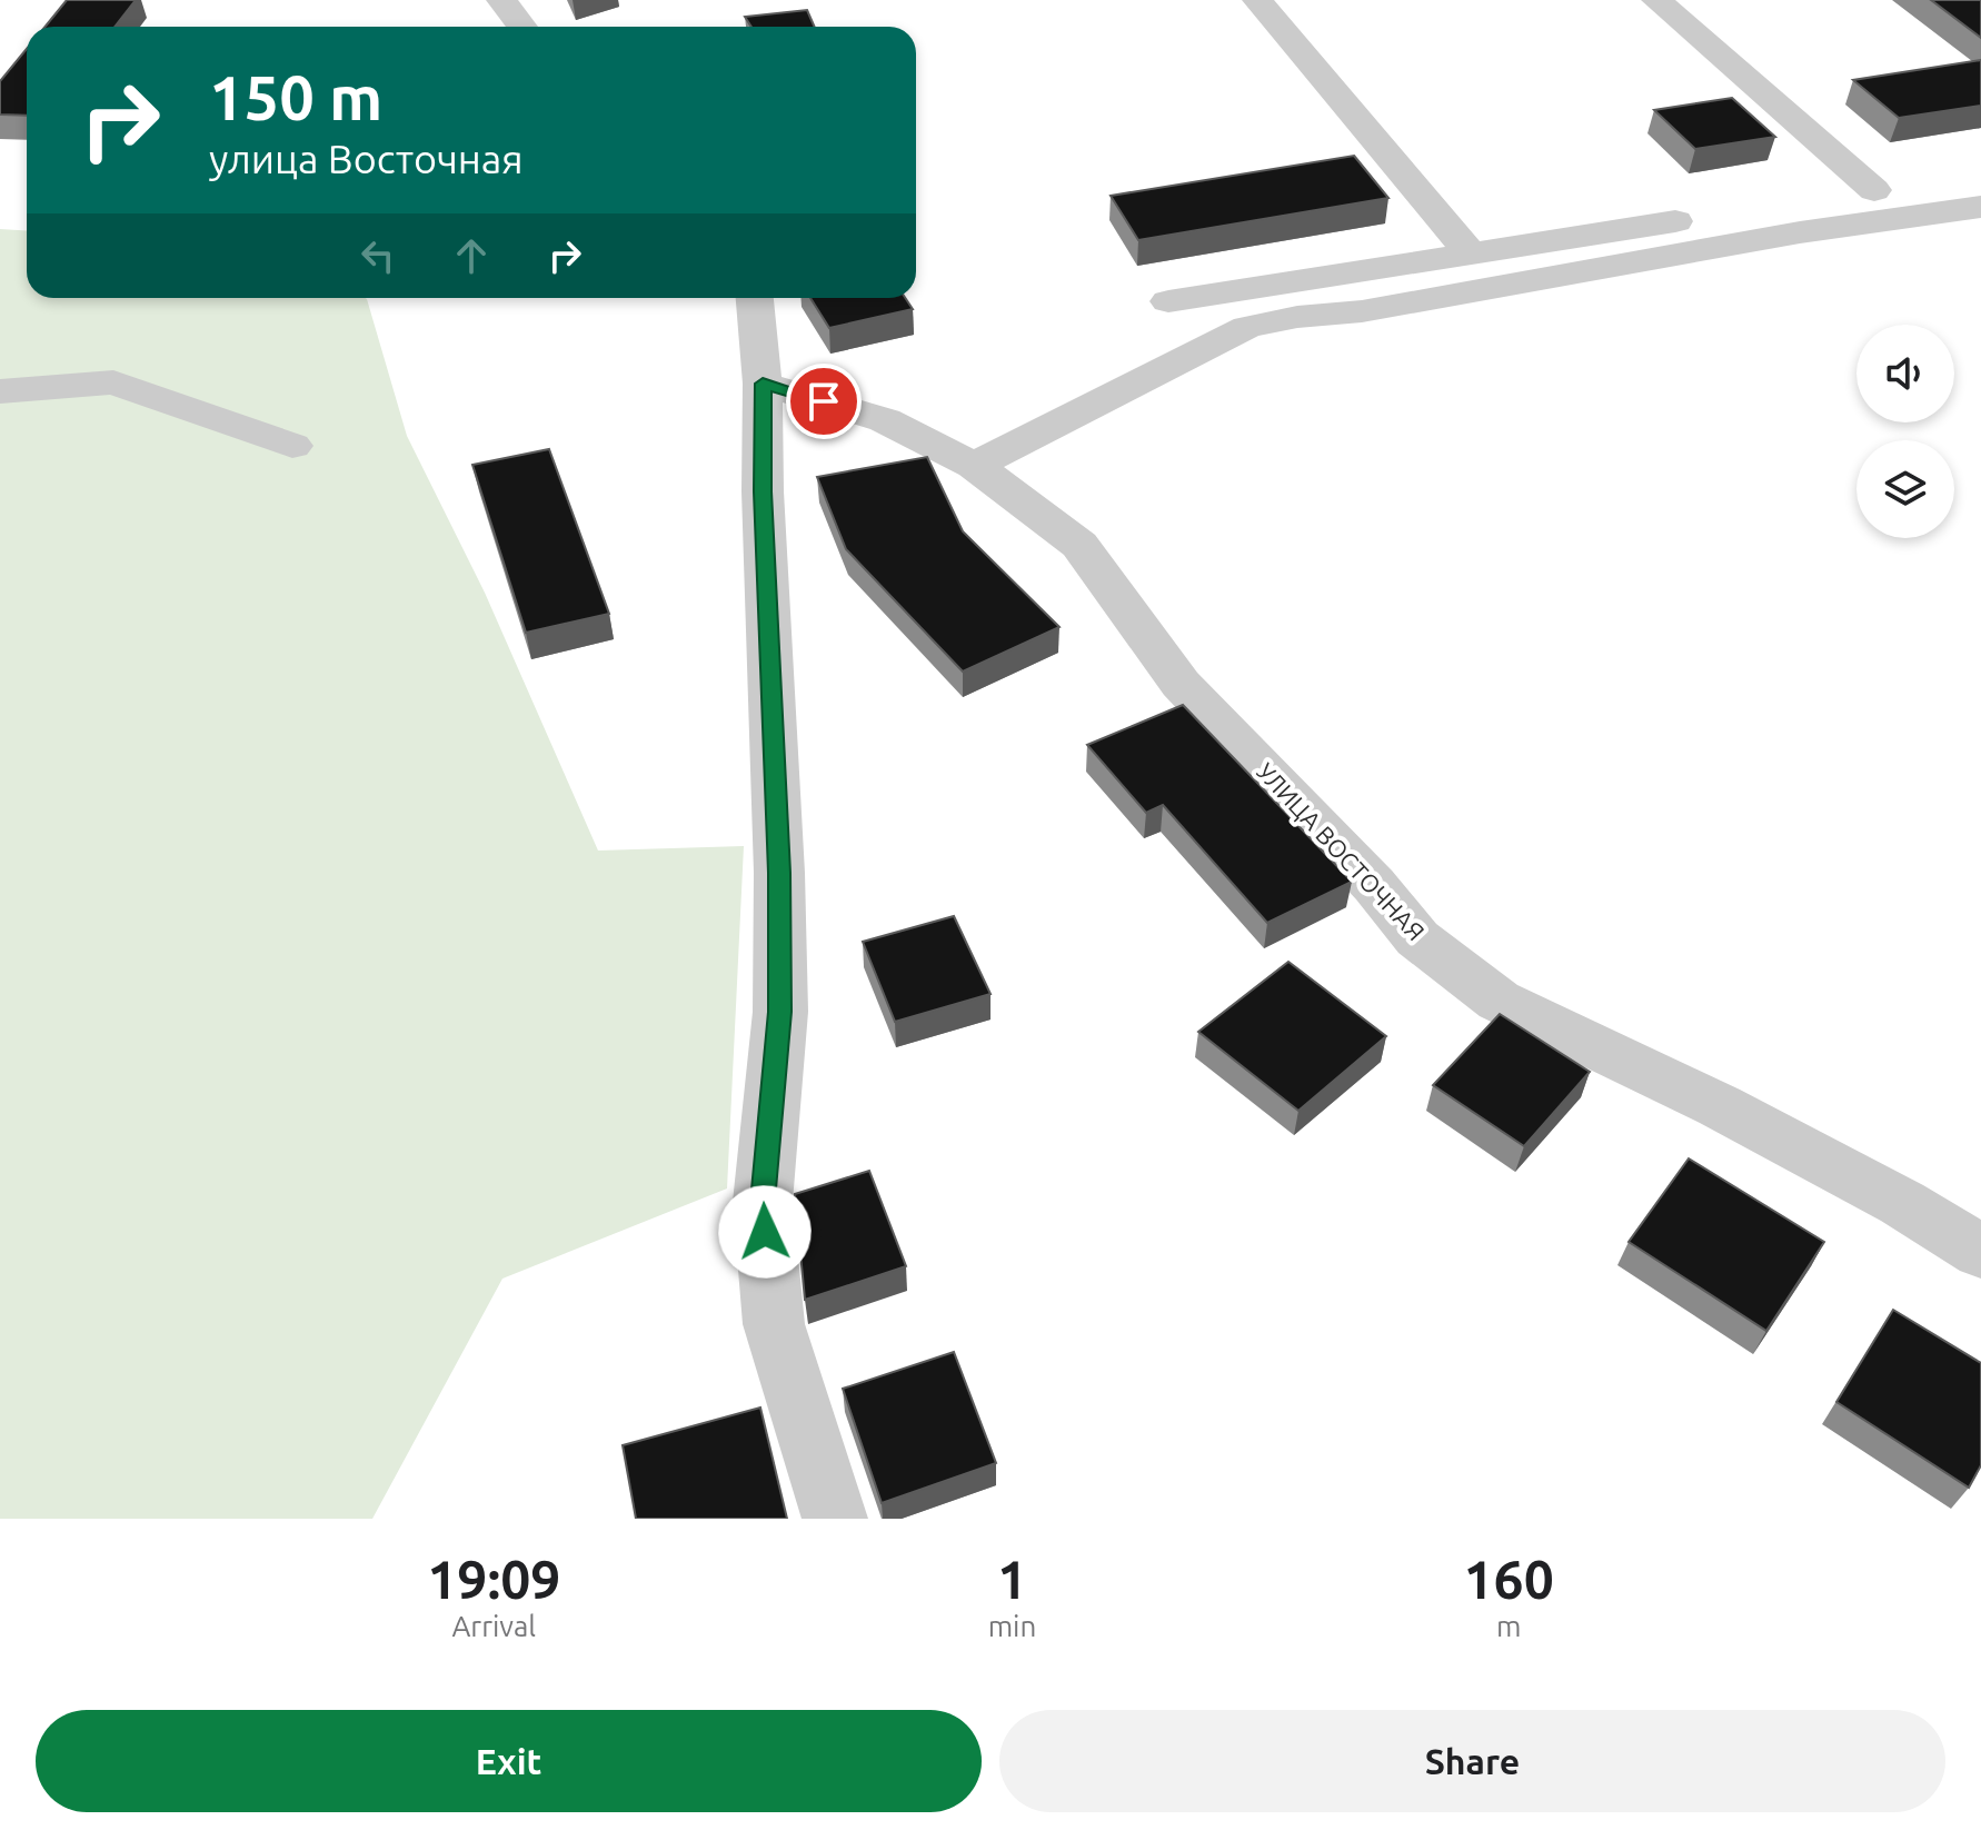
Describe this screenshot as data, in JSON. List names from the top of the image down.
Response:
{
  "streets": {
    "street": ["УЛИЦА ВОСТОЧНАЯ"]
  },
  "page": {
    "turn": ["150 m", "улица Восточная"],
    "eta": [
      "19:09",
      "Arrival",
      "1",
      "min",
      "160",
      "m"
    ],
    "buttons": ["Exit", "Share"]
  }
}
